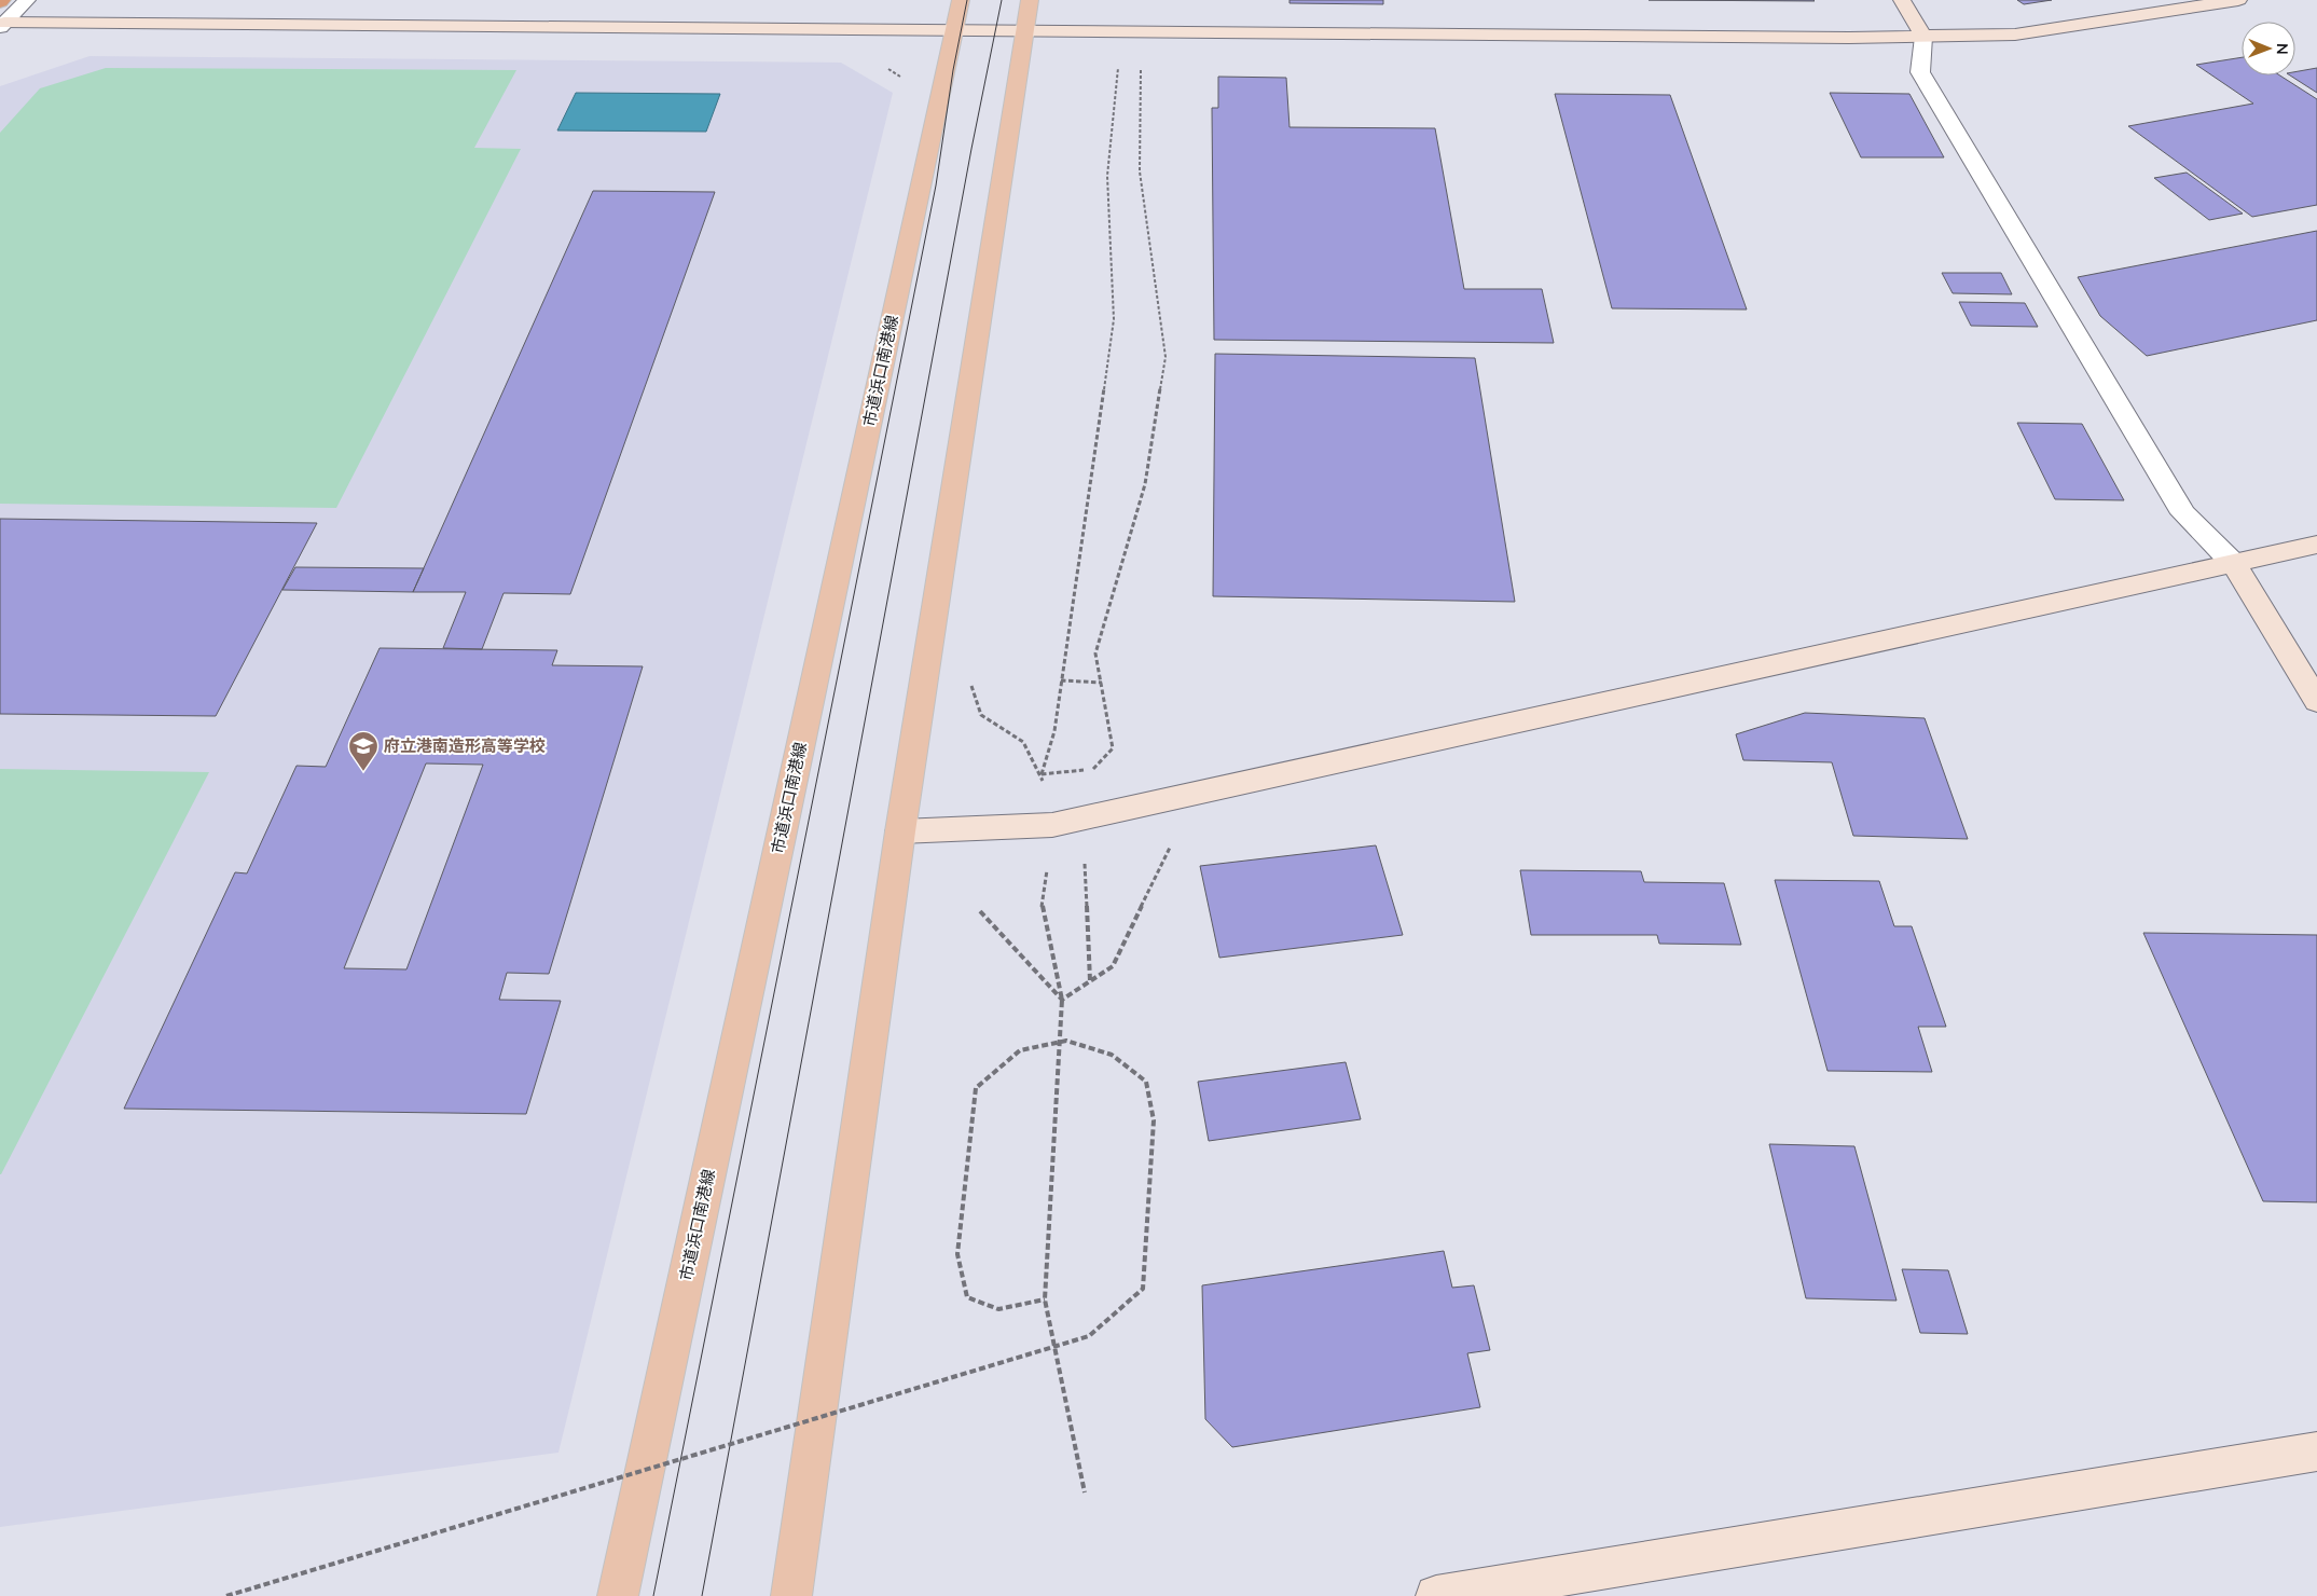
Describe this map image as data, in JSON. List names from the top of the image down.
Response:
{
  "streets": {
    "main road": ["市道浜口南港線"]
  },
  "places": {
    "school or university": ["府立港南造形高等学校"]
  },
  "north": "right"
}
